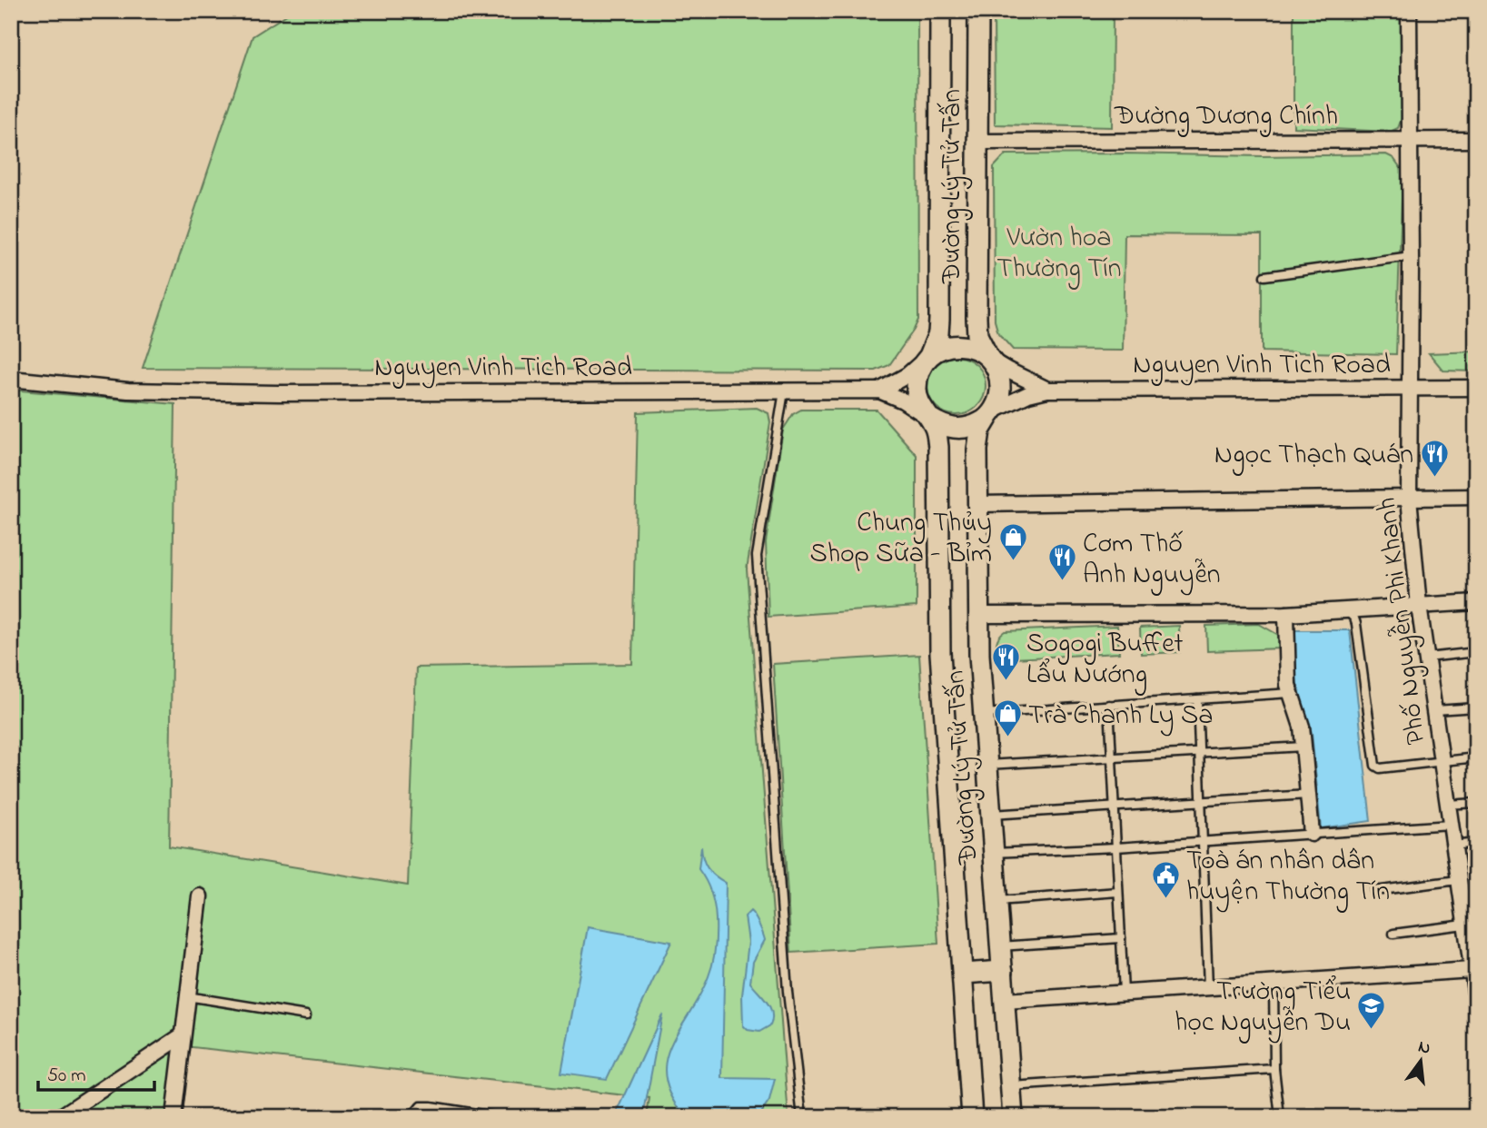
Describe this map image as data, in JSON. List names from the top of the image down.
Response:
{
  "streets": {
    "street": [
      "Đường Dương Chính",
      "Đường Lý Tử Tấn",
      "Nguyen Vinh Tich Road",
      "Phố Nguyễn Phi Khanh"
    ]
  },
  "crossings": [
    ["Đường Dương Chính", "Đường Lý Tử Tấn"],
    ["Đường Dương Chính", "Phố Nguyễn Phi Khanh"],
    ["Nguyen Vinh Tich Road", "Phố Nguyễn Phi Khanh"]
  ],
  "parks": ["Vườn hoa Thường Tín"],
  "places": {
    "restaurant": ["Ngọc Thạch Quán", "Cơm Thố Anh Nguyễn", "Sogogi Buffet Lẩu Nướng"],
    "shop": ["Chung Thủy Shop Sữa - Bỉm", "Trà Chanh Ly Sa"],
    "public building": ["Toà án nhân dân huyện Thường Tín"],
    "school or university": ["Trường Tiểu học Nguyễn Du"]
  },
  "scale_bar": "50 m",
  "north": "top"
}
